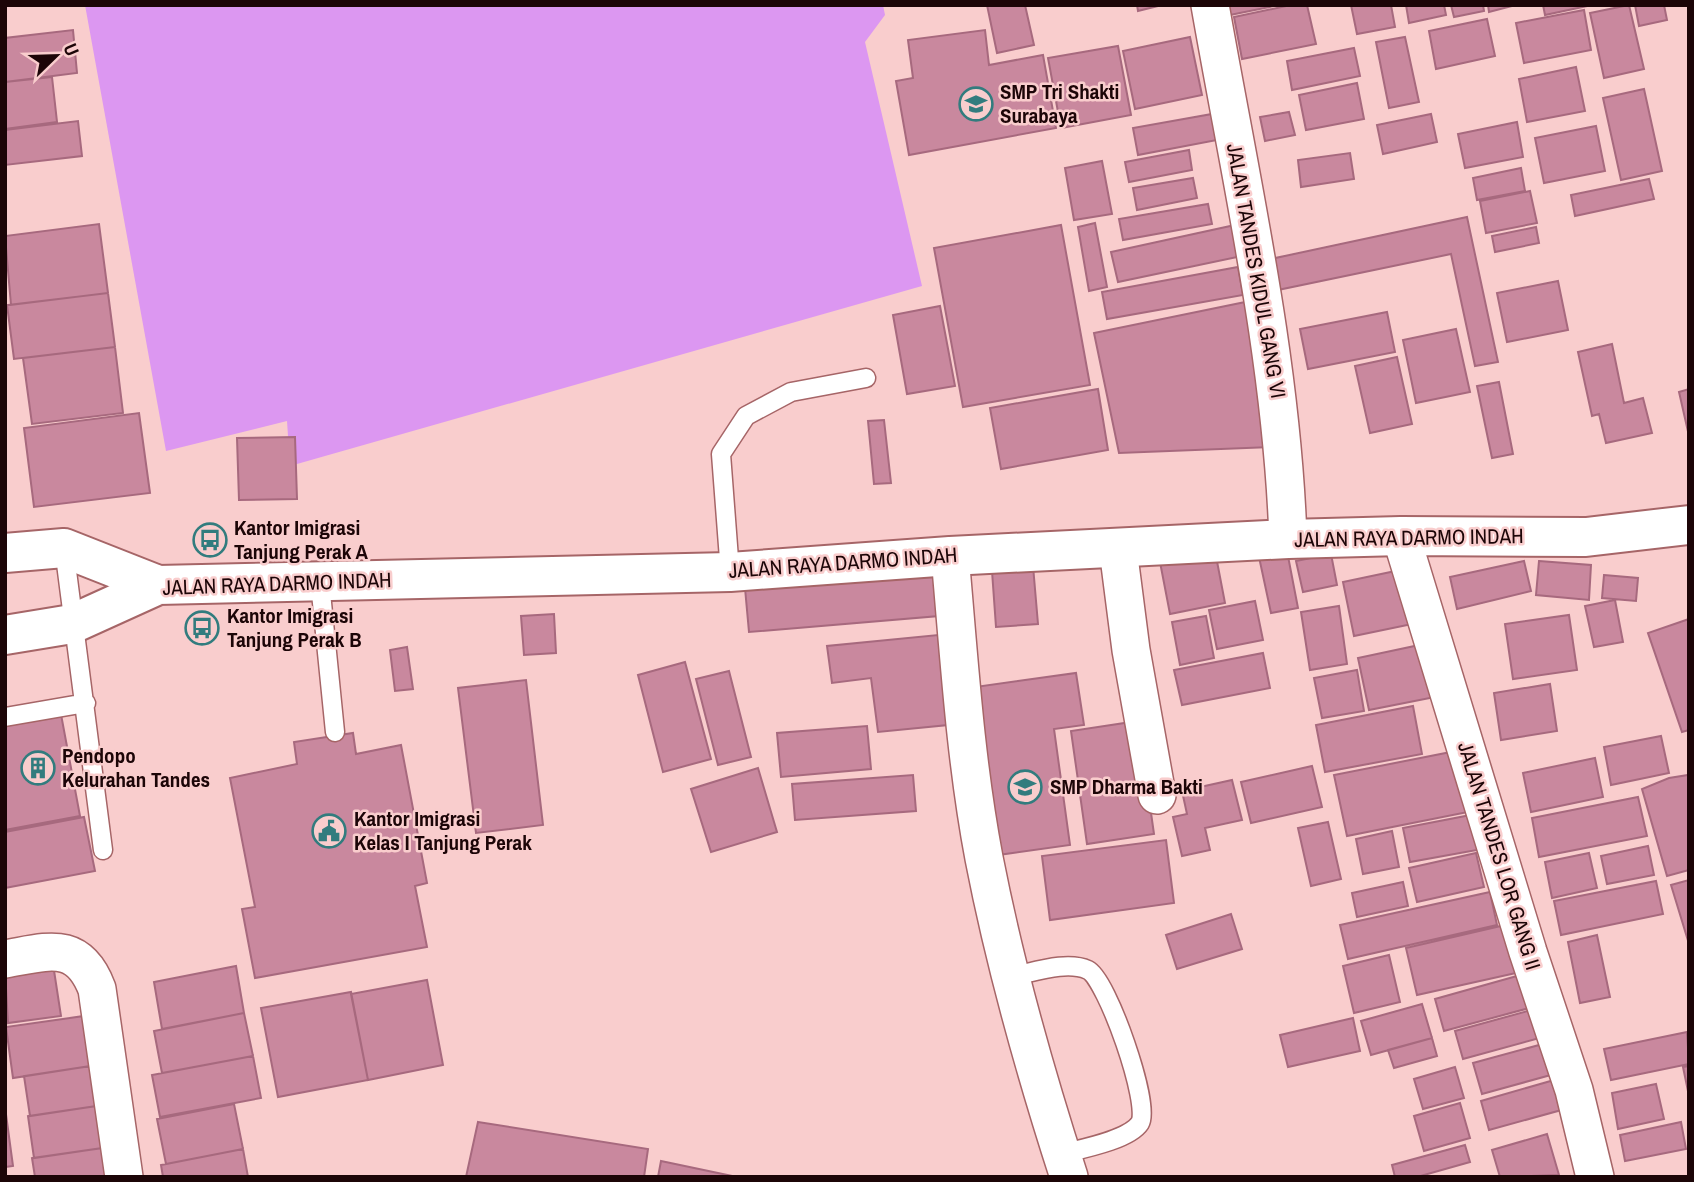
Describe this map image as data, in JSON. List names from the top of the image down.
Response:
{
  "streets": {
    "street": ["JALAN TANDES KIDUL GANG VI", "JALAN RAYA DARMO INDAH", "JALAN TANDES LOR GANG II"]
  },
  "crossings": [
    ["JALAN TANDES KIDUL GANG VI", "JALAN RAYA DARMO INDAH"],
    ["JALAN RAYA DARMO INDAH", "JALAN TANDES LOR GANG II"]
  ],
  "places": {
    "school or university": ["SMP Tri Shakti Surabaya", "SMP Dharma Bakti"],
    "bus stop": ["Kantor Imigrasi Tanjung Perak A", "Kantor Imigrasi Tanjung Perak B"],
    "building": ["Pendopo Kelurahan Tandes"],
    "public building": ["Kantor Imigrasi Kelas I Tanjung Perak"]
  },
  "north": "top right"
}
